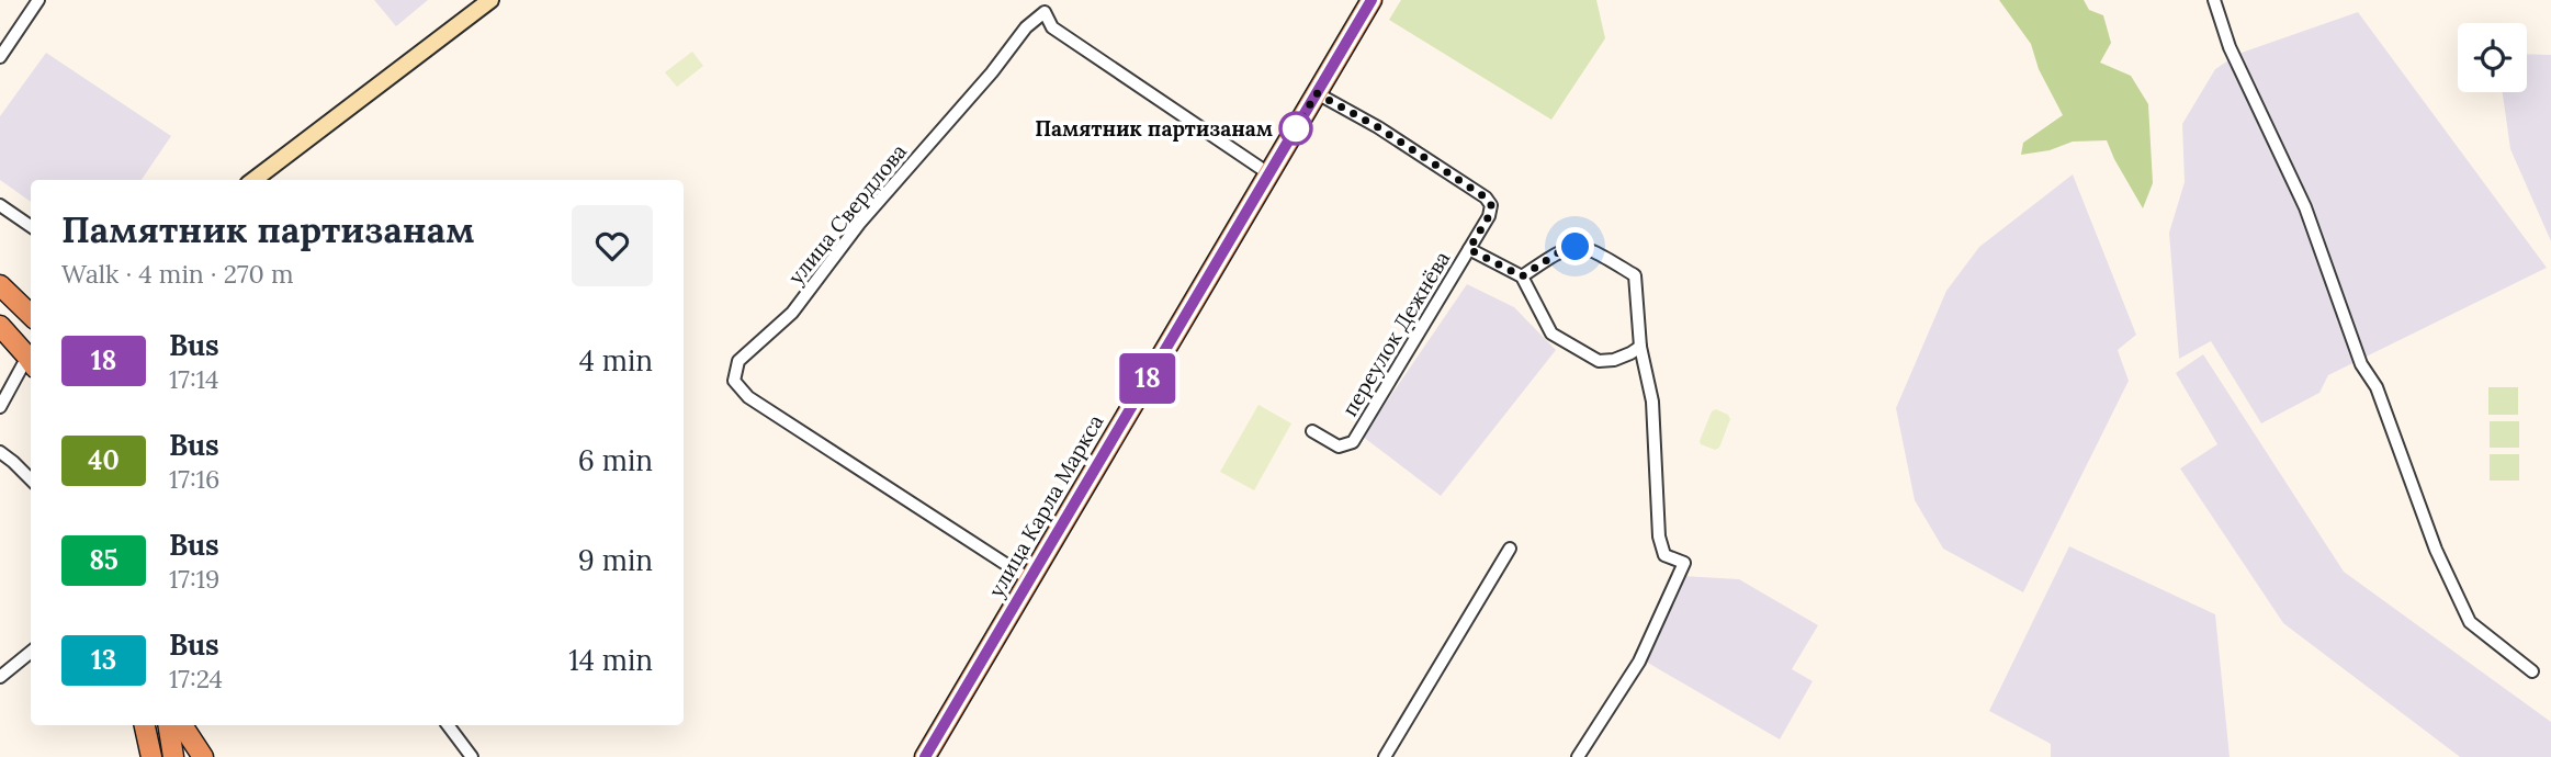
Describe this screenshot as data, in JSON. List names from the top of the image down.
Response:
{
  "streets": {
    "highway": ["улица Карла Маркса"],
    "street": ["улица Свердлова", "переулок Дежнёва"]
  },
  "crossings": [
    ["улица Свердлова", "улица Карла Маркса"],
    ["переулок Дежнёва", "улица Карла Маркса"]
  ],
  "places": ["Памятник партизанам"],
  "lines": ["bus line 18"],
  "page": {
    "on_map": "18",
    "heading": ["Памятник партизанам", "Walk · 4 min · 270 m"],
    "list": [
      {
        "mark": "18",
        "name": "Bus",
        "note": "17:14",
        "value": "4 min"
      },
      {
        "mark": "40",
        "name": "Bus",
        "note": "17:16",
        "value": "6 min"
      },
      {
        "mark": "85",
        "name": "Bus",
        "note": "17:19",
        "value": "9 min"
      },
      {
        "mark": "13",
        "name": "Bus",
        "note": "17:24",
        "value": "14 min"
      }
    ]
  }
}
